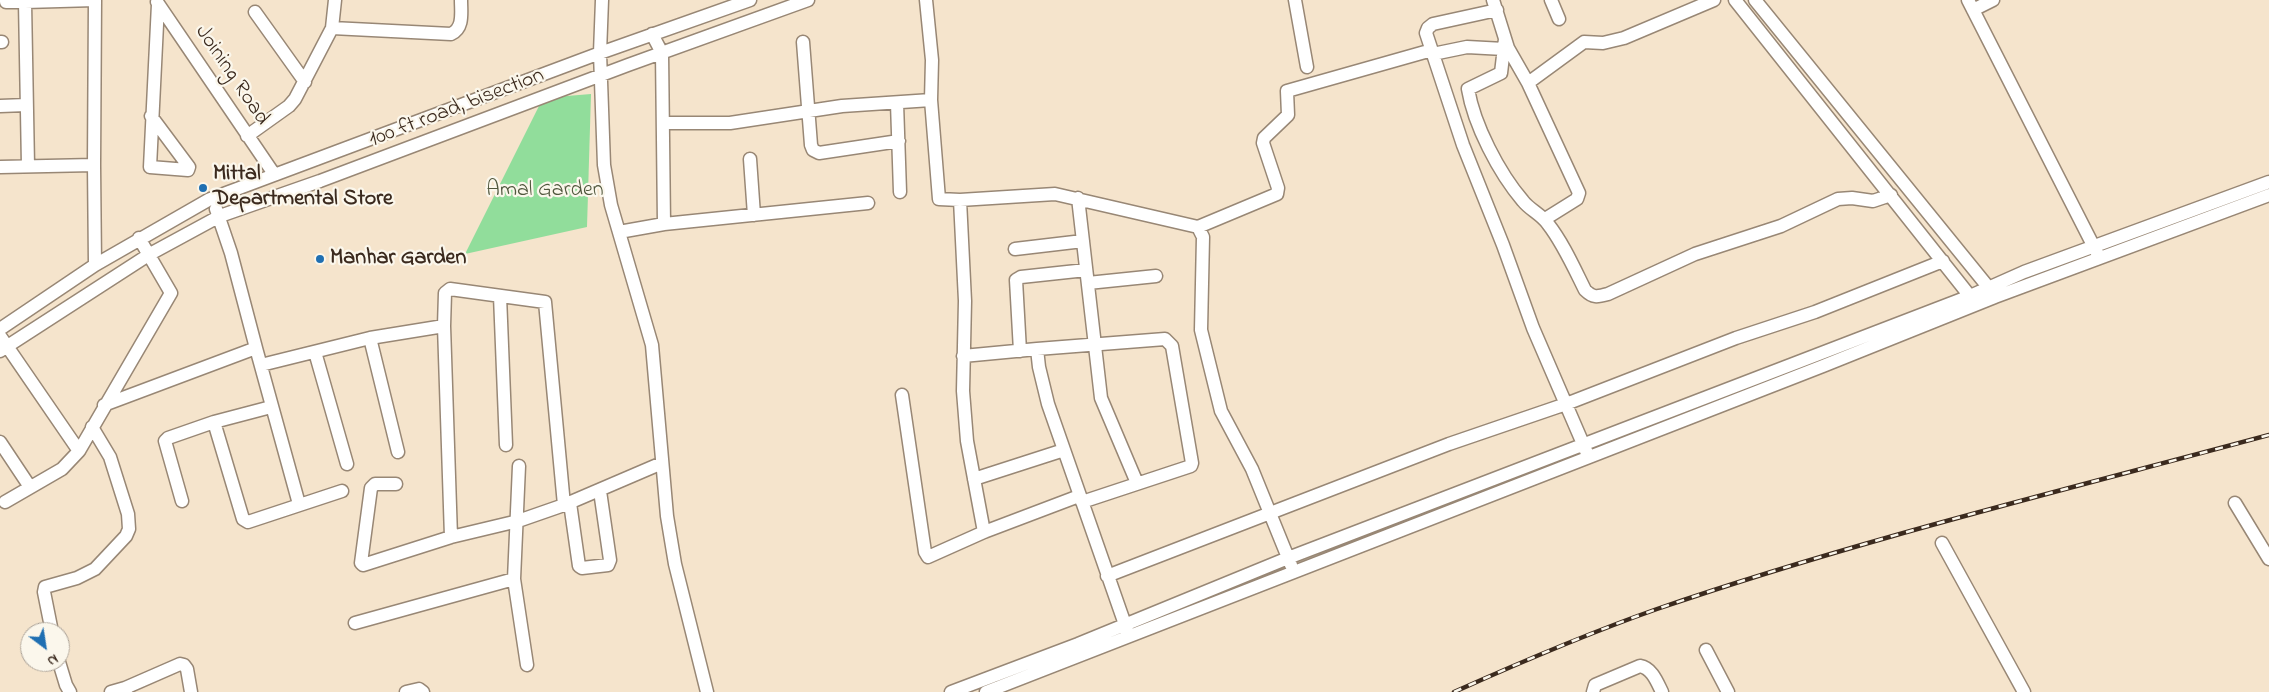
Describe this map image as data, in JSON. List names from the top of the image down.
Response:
{
  "streets": {
    "street": ["Joining Road", "100 ft road, bisection"]
  },
  "crossings": [
    ["Joining Road", "100 ft road, bisection"]
  ],
  "parks": ["Amal Garden"],
  "places": ["Mittal Departmental Store", "Manhar Garden"],
  "north": "bottom right"
}
